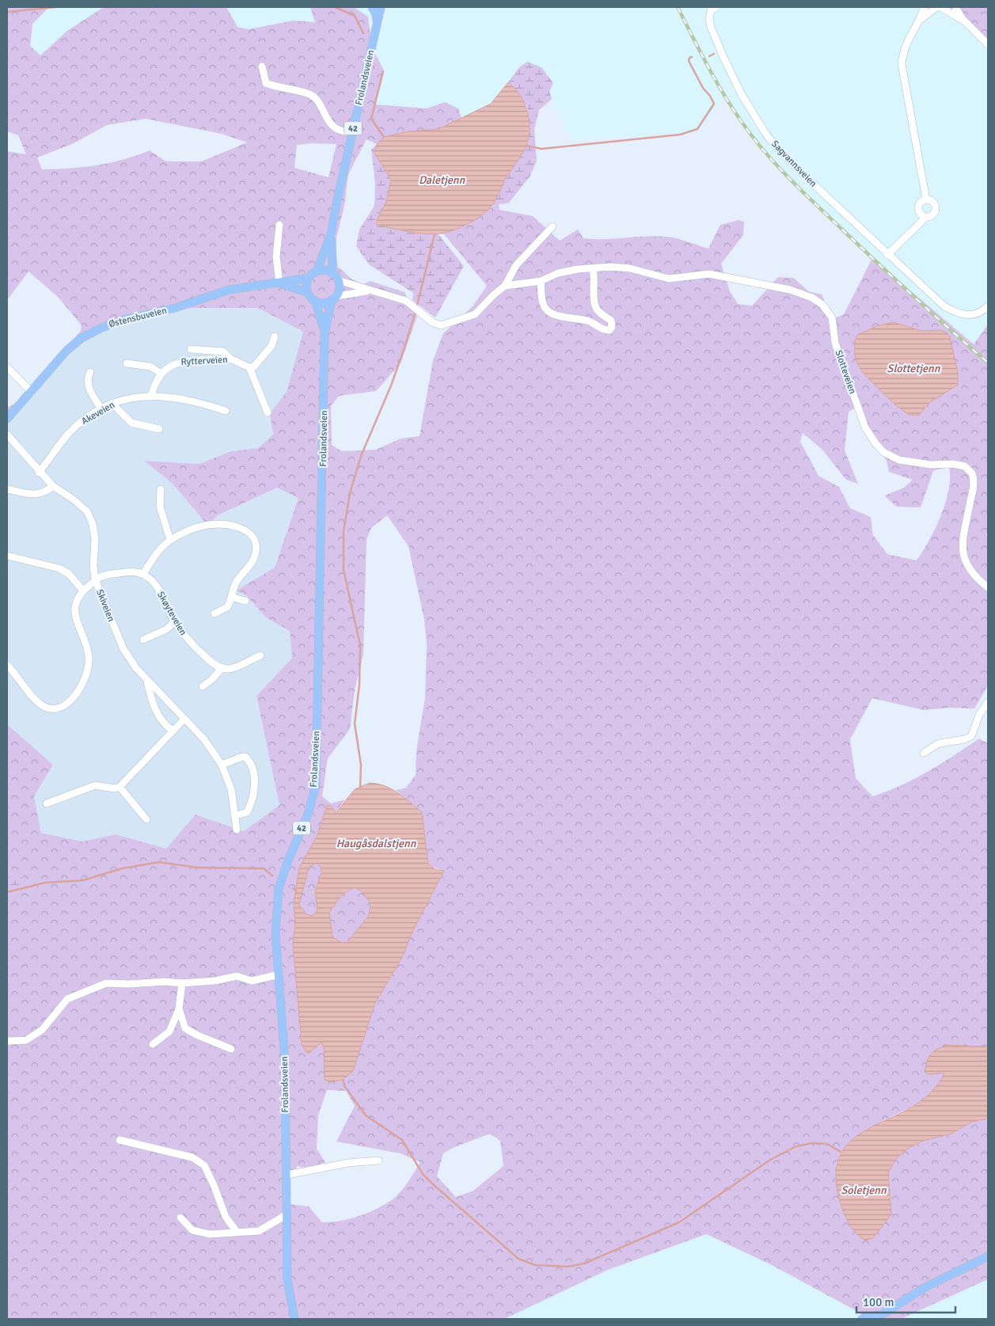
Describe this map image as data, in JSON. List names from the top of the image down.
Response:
{
  "streets": {
    "main road": ["Frolandsveien", "42", "Østensbuveien"],
    "street": [
      "Sagvannsveien",
      "Rytterveien",
      "Slotteveien",
      "Akeveien",
      "Skiveien",
      "Skøyteveien"
    ]
  },
  "crossings": [
    ["Frolandsveien", "42"],
    ["Frolandsveien", "Østensbuveien"],
    ["42", "Østensbuveien"],
    ["Rytterveien", "Akeveien"],
    ["Akeveien", "Skiveien"]
  ],
  "water": [
    "Daletjenn",
    "Slottetjenn",
    "Haugåsdalstjenn",
    "Soletjenn"
  ],
  "scale_bar": "100 m"
}
